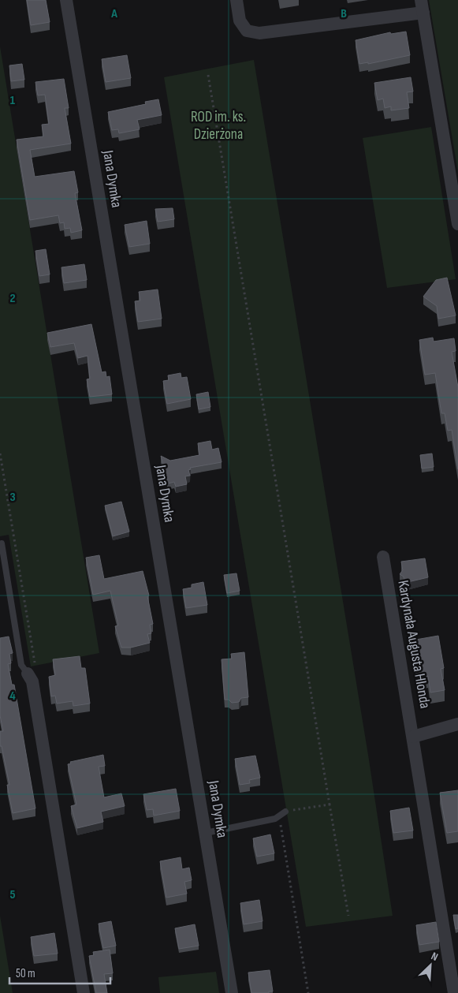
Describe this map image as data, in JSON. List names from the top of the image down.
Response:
{
  "streets": {
    "street": ["Jana Dymka", "Kardynała Augusta Hlonda"]
  },
  "parks": ["ROD im. ks. Dzierżona"],
  "scale_bar": "50 m",
  "north": "top right",
  "grid": {
    "columns": ["A", "B"],
    "rows": [
      "1",
      "2",
      "3",
      "4",
      "5"
    ]
  }
}
